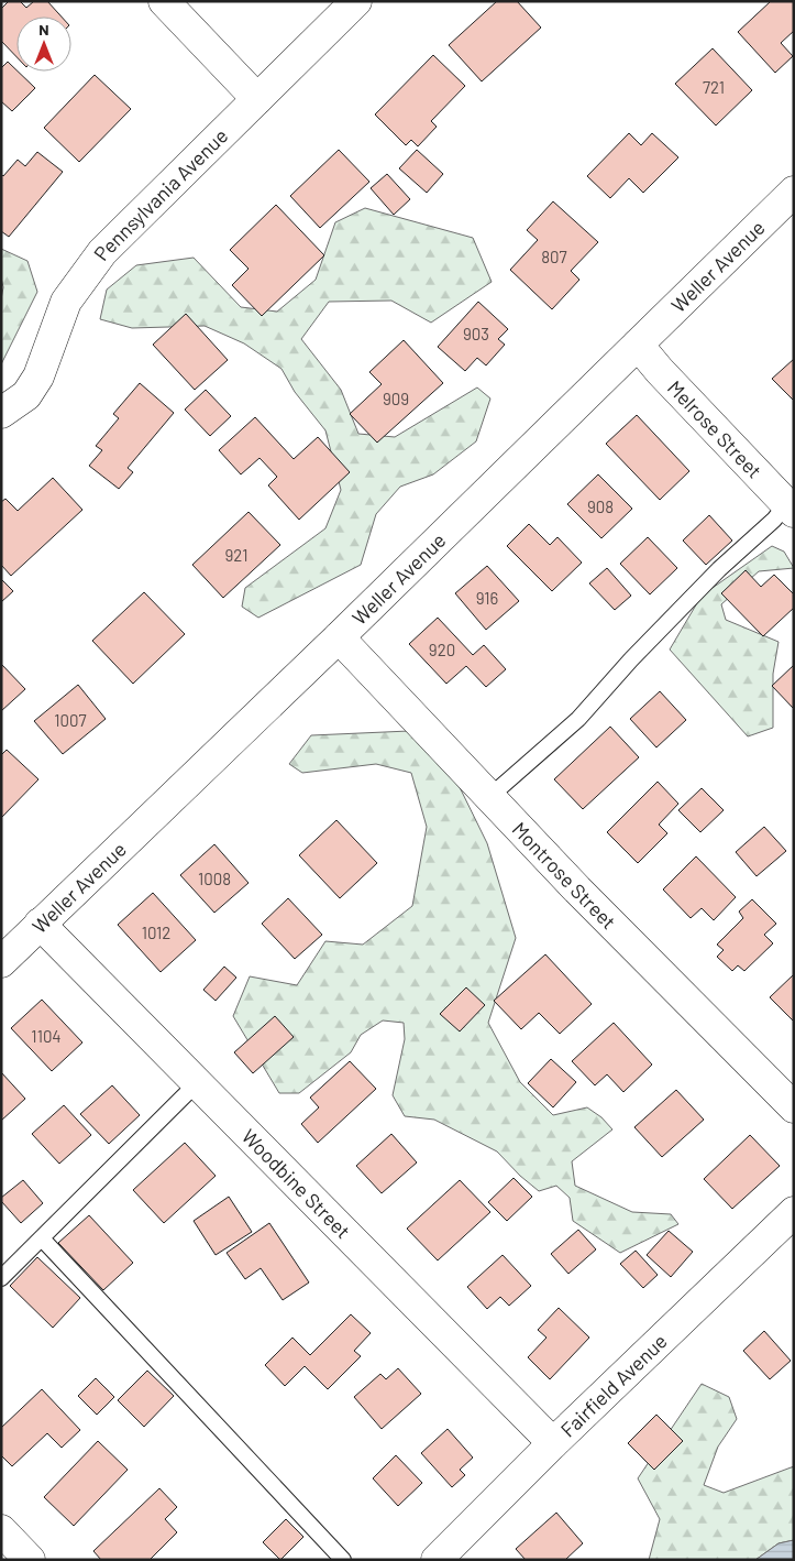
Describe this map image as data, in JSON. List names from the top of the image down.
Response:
{
  "streets": {
    "street": [
      "Pennsylvania Avenue",
      "Weller Avenue",
      "Melrose Street",
      "Montrose Street",
      "Woodbine Street",
      "Fairfield Avenue"
    ]
  },
  "crossings": [
    ["Weller Avenue", "Melrose Street"],
    ["Weller Avenue", "Montrose Street"],
    ["Weller Avenue", "Woodbine Street"],
    ["Woodbine Street", "Fairfield Avenue"]
  ],
  "house_numbers": [
    "721",
    "807",
    "903",
    "909",
    "908",
    "921",
    "916",
    "920",
    "1007",
    "1008",
    "1012",
    "1104"
  ],
  "north": "top"
}
